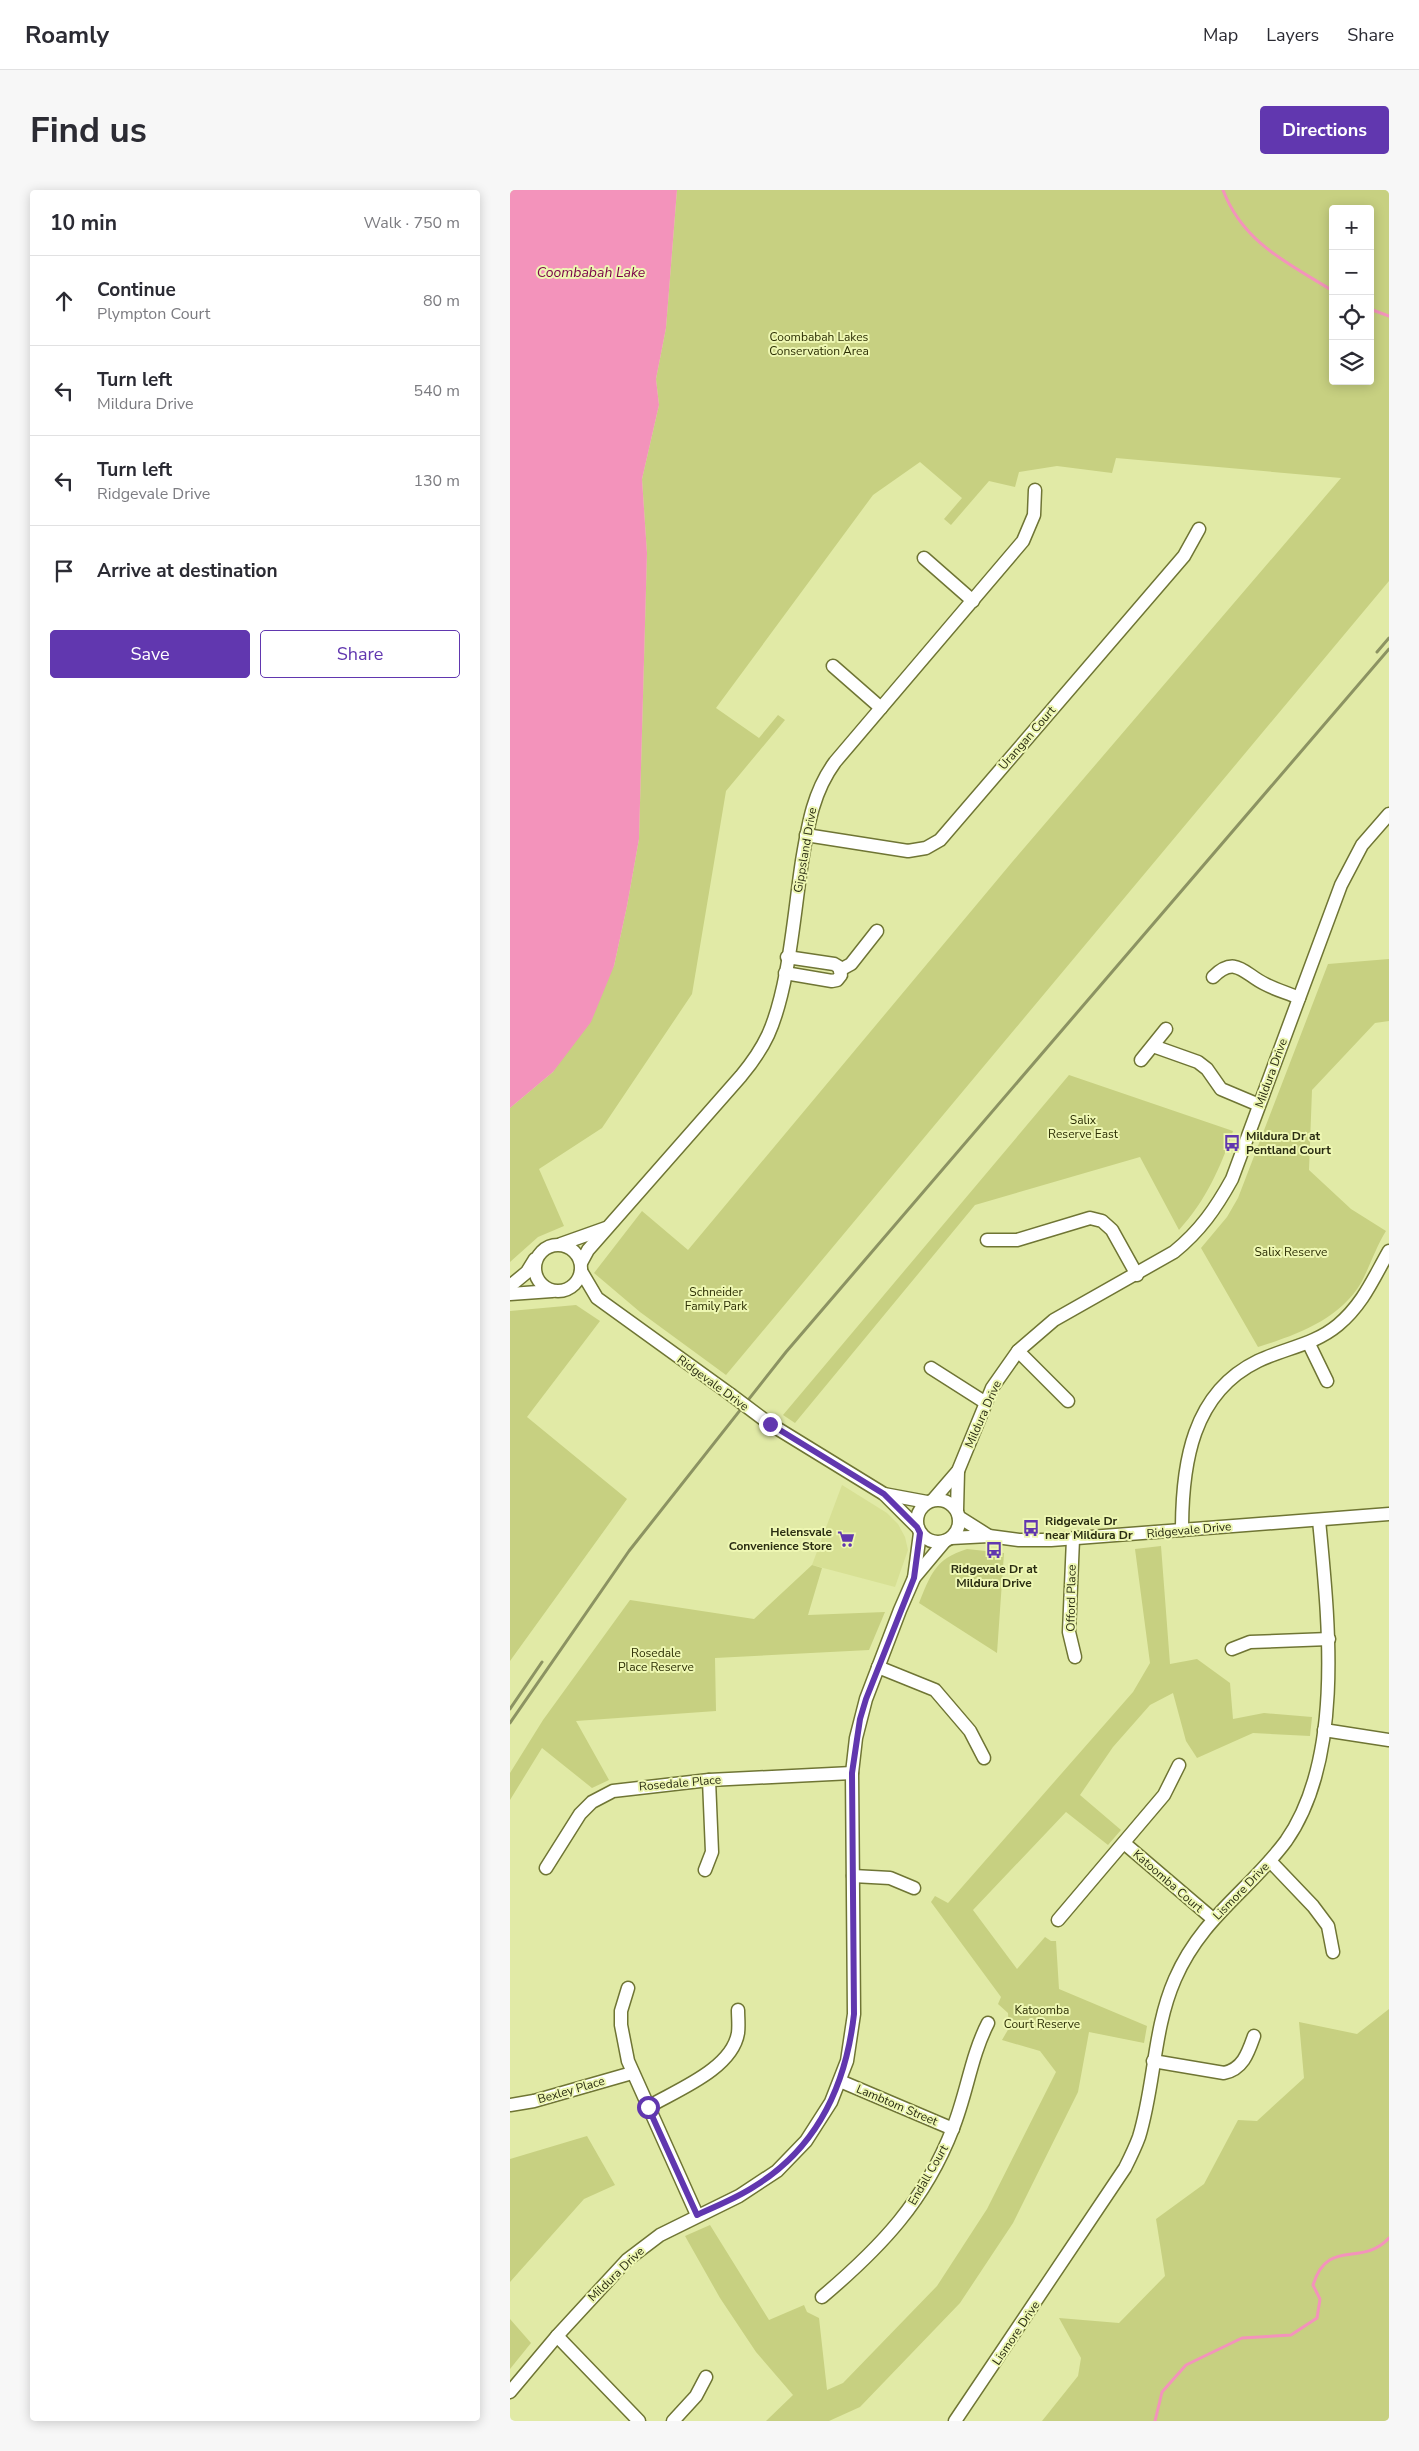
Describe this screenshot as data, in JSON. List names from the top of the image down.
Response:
{
  "streets": {
    "street": [
      "Urangan Court",
      "Gippsland Drive",
      "Mildura Drive",
      "Ridgevale Drive",
      "Offord Place",
      "Rosedale Place",
      "Katoomba Court",
      "Lismore Drive",
      "Bexley Place",
      "Lambtom Street",
      "Endall Court"
    ]
  },
  "crossings": [
    ["Urangan Court", "Gippsland Drive"],
    ["Gippsland Drive", "Ridgevale Drive"],
    ["Mildura Drive", "Ridgevale Drive"],
    ["Mildura Drive", "Rosedale Place"],
    ["Mildura Drive", "Lambtom Street"],
    ["Ridgevale Drive", "Offord Place"],
    ["Ridgevale Drive", "Lismore Drive"],
    ["Katoomba Court", "Lismore Drive"],
    ["Lambtom Street", "Endall Court"]
  ],
  "water": ["Coombabah Lake"],
  "parks": [
    "Coombabah Lakes Conservation Area",
    "Salix Reserve East",
    "Salix Reserve",
    "Schneider Family Park",
    "Rosedale Place Reserve",
    "Katoomba Court Reserve"
  ],
  "places": {
    "bus stop": ["Mildura Dr at Pentland Court", "Ridgevale Dr near Mildura Dr", "Ridgevale Dr at Mildura Drive"],
    "supermarket": ["Helensvale Convenience Store"]
  },
  "page": {
    "header": "Roamly",
    "nav": ["Map", "Layers", "Share"],
    "buttons": [
      "Directions",
      ["Save", "Share"]
    ],
    "title": "Find us",
    "heading": ["10 min", "Walk · 750 m"],
    "map_buttons": ["+", "−"],
    "list": [
      ["Continue", "Plympton Court", "80 m"],
      ["Turn left", "Mildura Drive", "540 m"],
      ["Turn left", "Ridgevale Drive", "130 m"],
      "Arrive at destination"
    ]
  }
}
